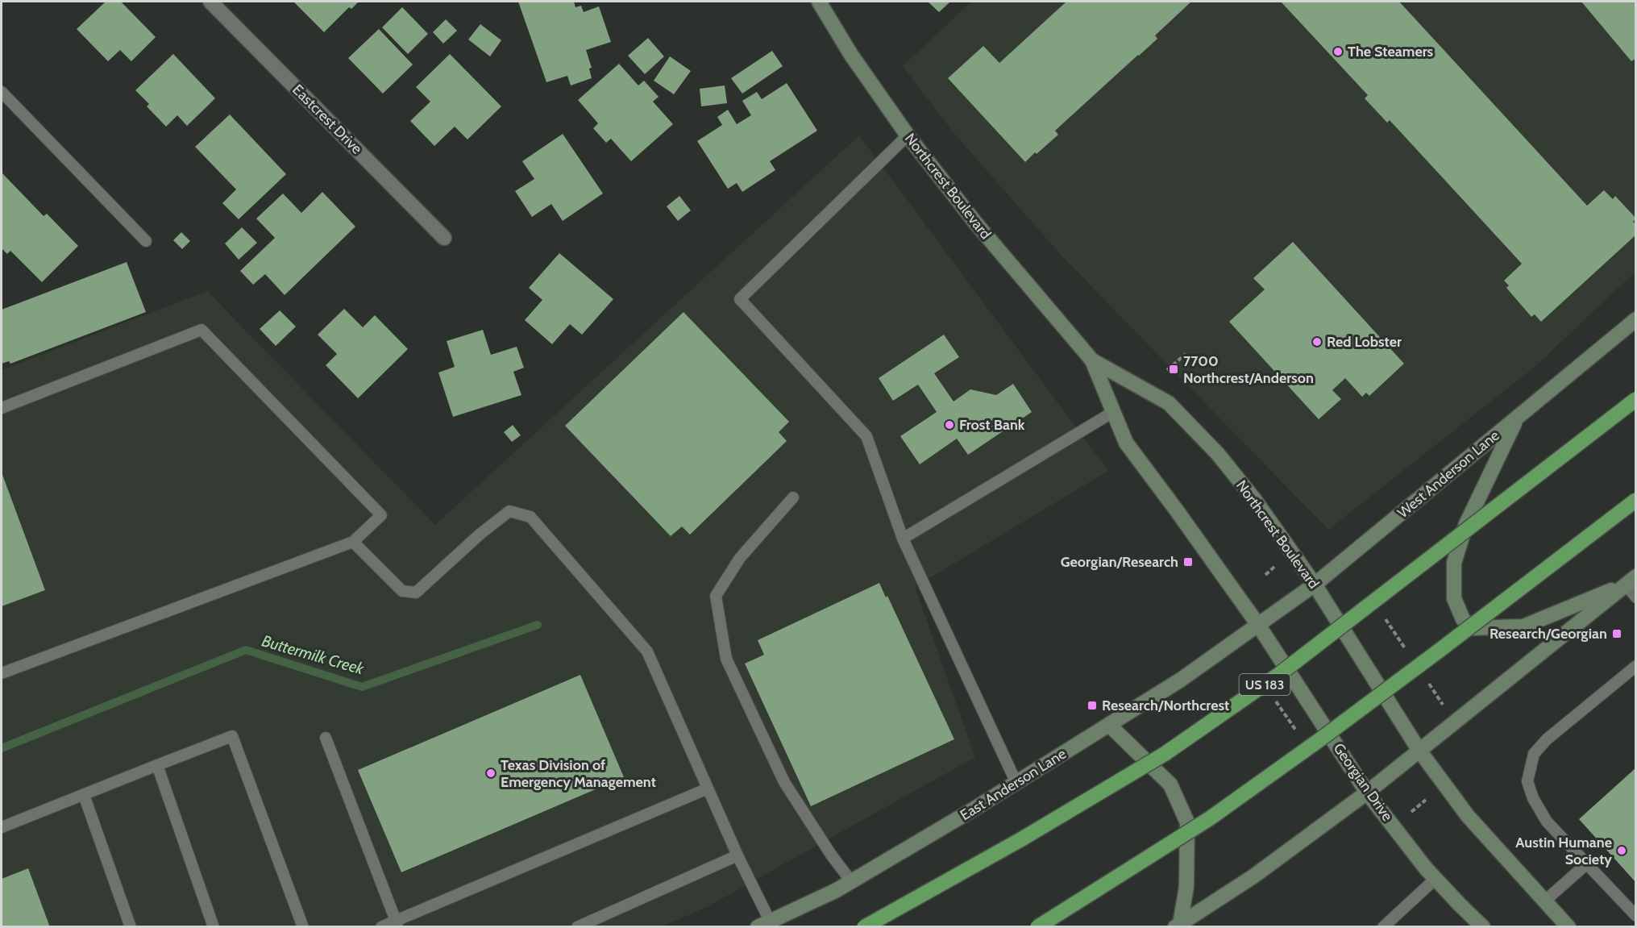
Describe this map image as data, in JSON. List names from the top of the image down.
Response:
{
  "streets": {
    "highway": ["US 183"],
    "main road": [
      "Northcrest Boulevard",
      "West Anderson Lane",
      "Georgian Drive",
      "East Anderson Lane"
    ],
    "street": ["Eastcrest Drive"]
  },
  "crossings": [
    ["Northcrest Boulevard", "West Anderson Lane"],
    ["Northcrest Boulevard", "Georgian Drive"],
    ["Northcrest Boulevard", "East Anderson Lane"],
    ["West Anderson Lane", "Georgian Drive"],
    ["West Anderson Lane", "East Anderson Lane"],
    ["Georgian Drive", "East Anderson Lane"]
  ],
  "water": ["Buttermilk Creek"],
  "places": {
    "other": [
      "The Steamers",
      "Red Lobster",
      "Frost Bank",
      "Texas Division of Emergency Management",
      "Austin Humane Society"
    ],
    "transit": [
      "7700 Northcrest/Anderson",
      "Georgian/Research",
      "Research/Georgian",
      "Research/Northcrest"
    ]
  }
}
